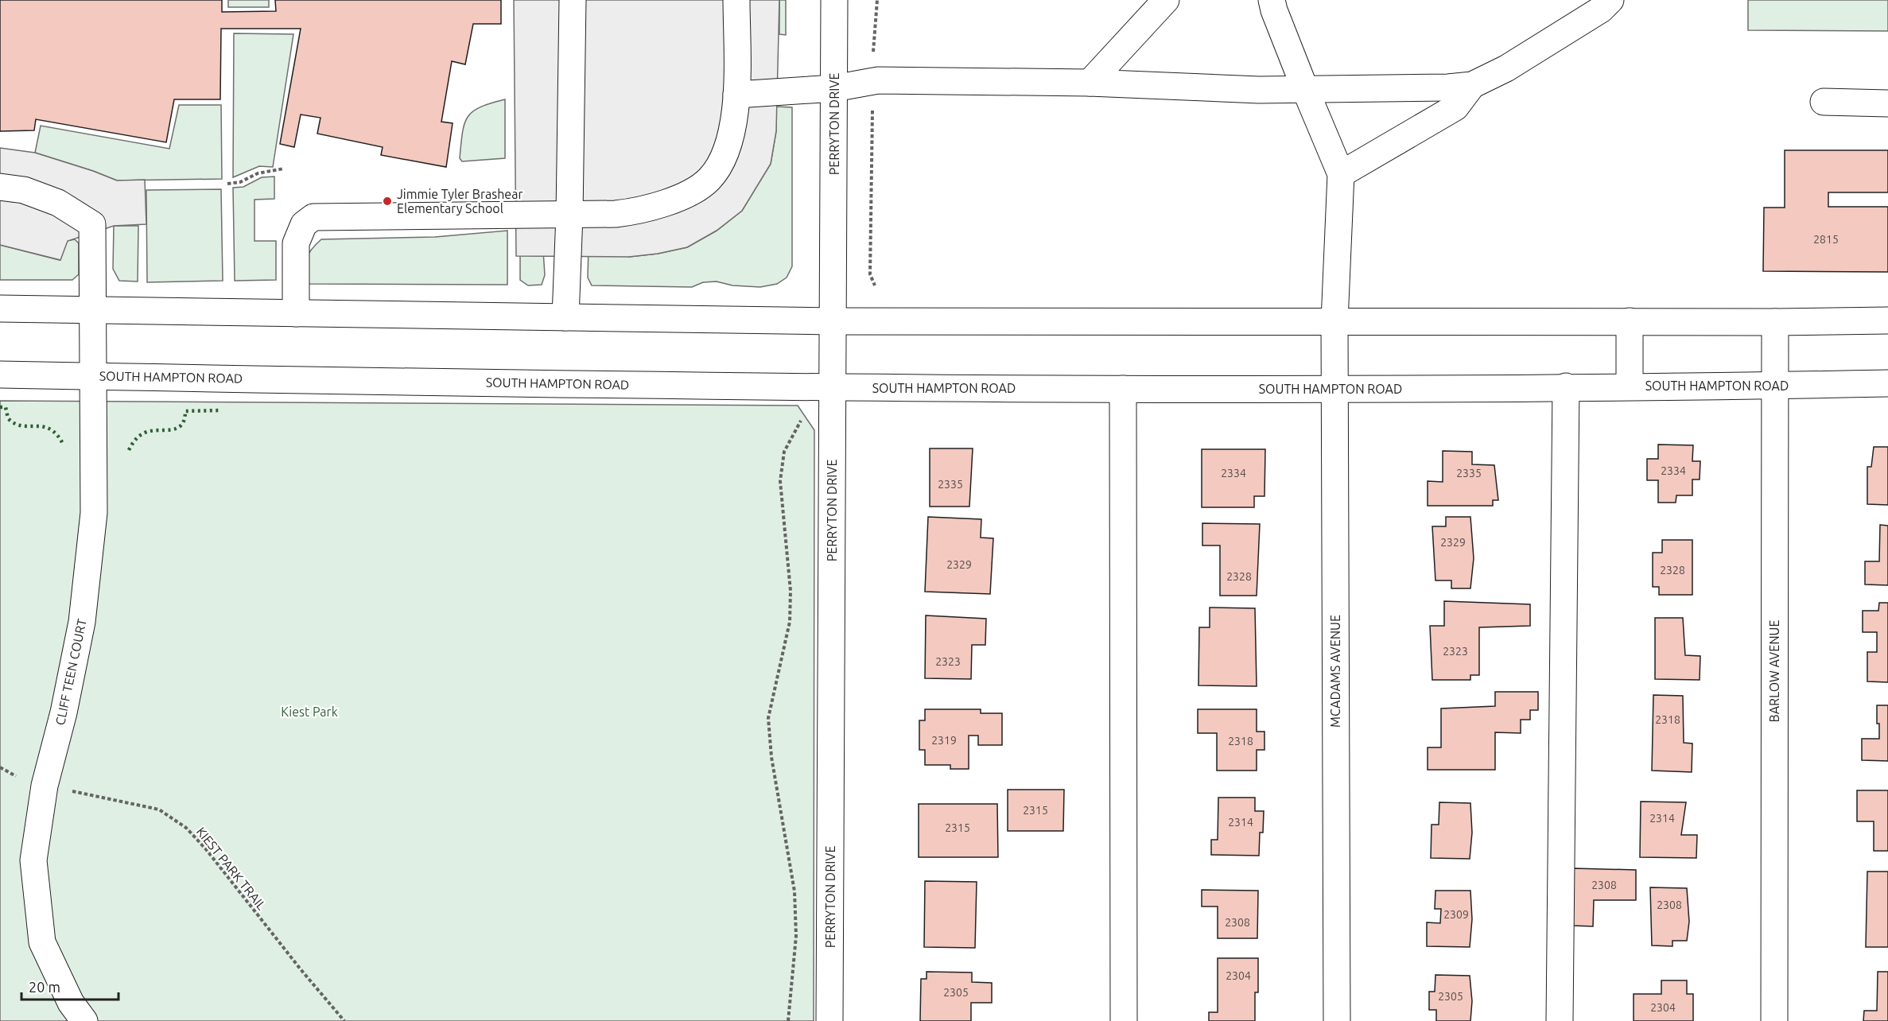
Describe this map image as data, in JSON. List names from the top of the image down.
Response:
{
  "streets": {
    "main road": [
      "PERRYTON DRIVE",
      "SOUTH HAMPTON ROAD",
      "MCADAMS AVENUE",
      "BARLOW AVENUE",
      "CLIFF TEEN COURT"
    ],
    "path": ["KIEST PARK TRAIL"]
  },
  "crossings": [
    ["PERRYTON DRIVE", "SOUTH HAMPTON ROAD"],
    ["SOUTH HAMPTON ROAD", "MCADAMS AVENUE"],
    ["SOUTH HAMPTON ROAD", "BARLOW AVENUE"],
    ["SOUTH HAMPTON ROAD", "CLIFF TEEN COURT"]
  ],
  "parks": ["Kiest Park"],
  "places": ["Jimmie Tyler Brashear Elementary School"],
  "house_numbers": [
    "2815",
    "2334",
    "2334",
    "2335",
    "2335",
    "2329",
    "2329",
    "2328",
    "2328",
    "2323",
    "2323",
    "2318",
    "2319",
    "2318",
    "2315",
    "2314",
    "2314",
    "2315",
    "2308",
    "2308",
    "2309",
    "2308",
    "2304",
    "2305",
    "2305",
    "2304"
  ],
  "scale_bar": "20 m"
}
